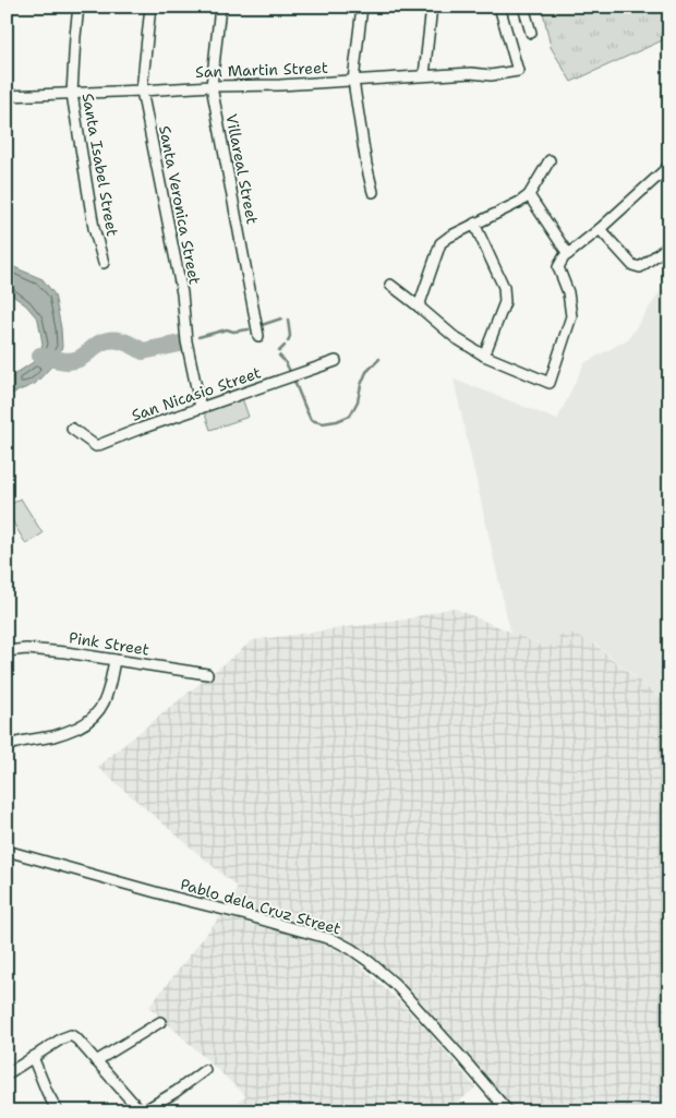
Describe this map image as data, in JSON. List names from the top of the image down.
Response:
{
  "streets": {
    "street": [
      "San Martin Street",
      "Santa Isabel Street",
      "Villareal Street",
      "Santa Veronica Street",
      "San Nicasio Street",
      "Pink Street",
      "Pablo dela Cruz Street"
    ]
  },
  "crossings": [
    ["San Martin Street", "Santa Isabel Street"],
    ["San Martin Street", "Villareal Street"],
    ["San Martin Street", "Santa Veronica Street"],
    ["Santa Veronica Street", "San Nicasio Street"]
  ]
}
